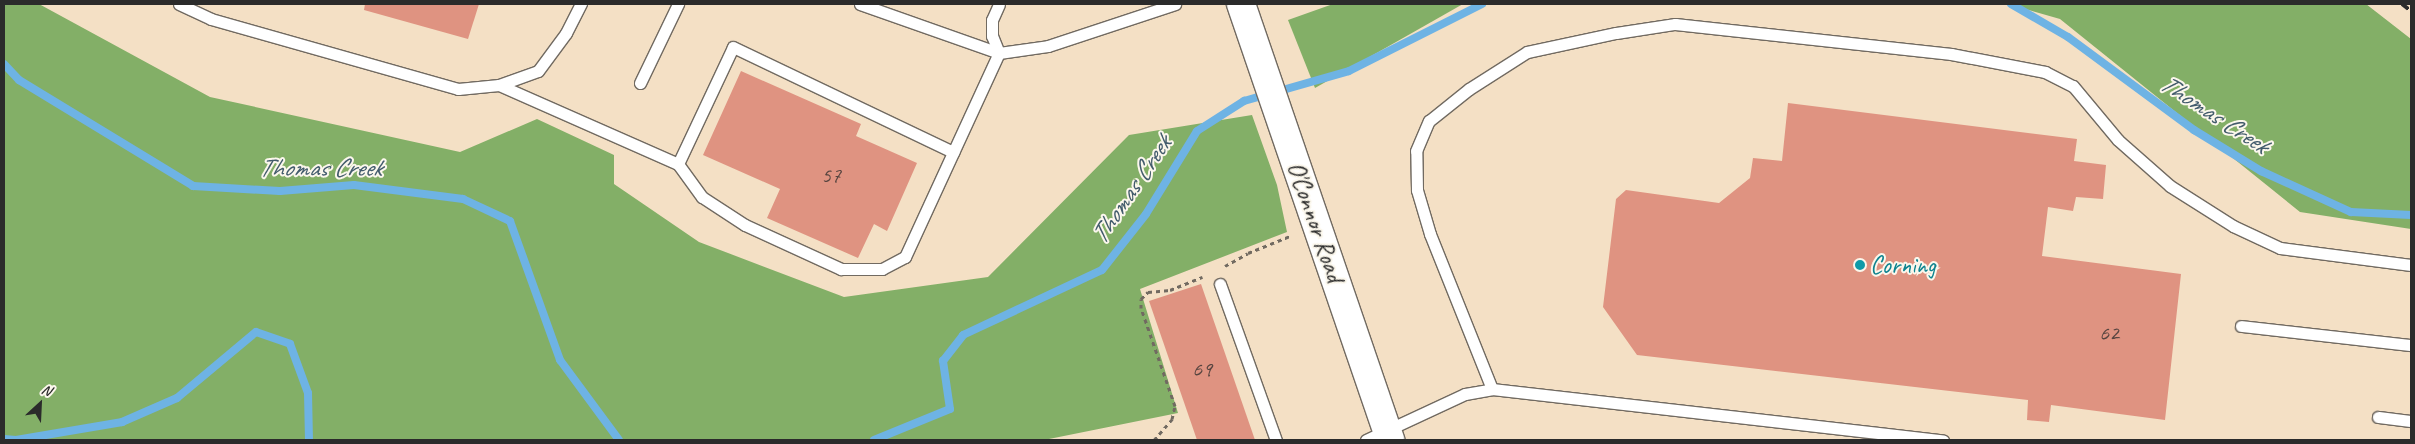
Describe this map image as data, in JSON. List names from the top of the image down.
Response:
{
  "streets": {
    "street": ["O'Connor Road"]
  },
  "water": ["Thomas Creek"],
  "places": ["Corning"],
  "house_numbers": ["57", "62", "69"],
  "north": "top right"
}
